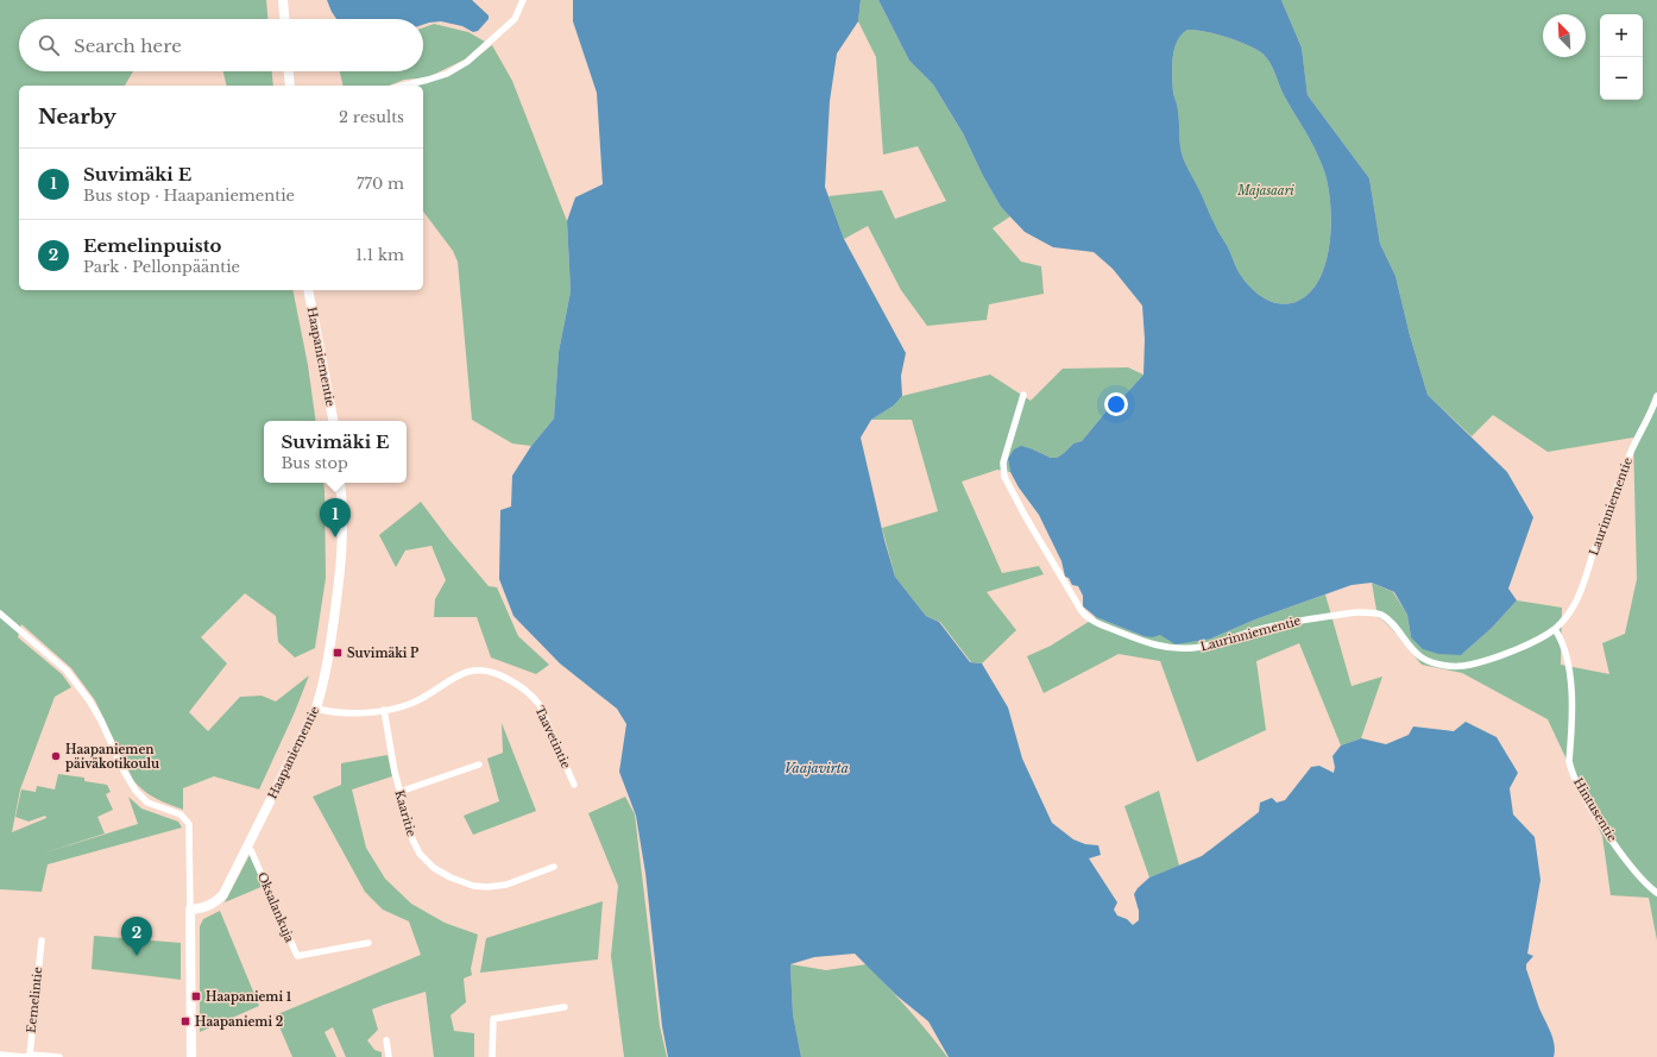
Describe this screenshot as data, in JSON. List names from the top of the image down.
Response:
{
  "streets": {
    "street": [
      "Haapaniementie",
      "Laurinniementie",
      "Taavetintie",
      "Hintusentie",
      "Kaaritie",
      "Oksalankuja",
      "Eemelintie"
    ]
  },
  "crossings": [
    ["Haapaniementie", "Taavetintie"],
    ["Haapaniementie", "Oksalankuja"],
    ["Laurinniementie", "Hintusentie"],
    ["Taavetintie", "Kaaritie"]
  ],
  "water": ["Vaajavirta"],
  "parks": ["Majasaari"],
  "places": {
    "transit": ["Suvimäki P", "Haapaniemi 1", "Haapaniemi 2"],
    "other": ["Haapaniemen päiväkotikoulu"]
  },
  "north": "top left",
  "page": {
    "map_buttons": ["+", "−"],
    "search": "Search here",
    "heading": ["Nearby", "2 results"],
    "list": [
      {
        "mark": "1",
        "name": "Suvimäki E",
        "note": "Bus stop · Haapaniementie",
        "value": "770 m"
      },
      {
        "mark": "2",
        "name": "Eemelinpuisto",
        "note": "Park · Pellonpääntie",
        "value": "1.1 km"
      }
    ],
    "popup": ["Suvimäki E", "Bus stop"],
    "pins": ["1", "2"]
  }
}
